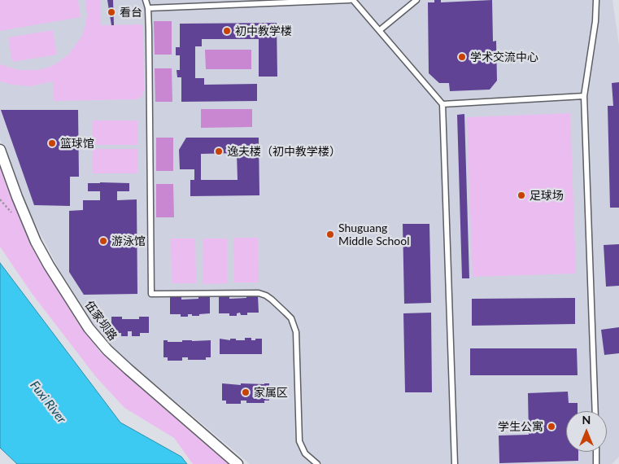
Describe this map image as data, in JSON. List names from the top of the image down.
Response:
{
  "streets": {
    "street": ["伍家坝路"]
  },
  "water": ["Fuxi River"],
  "places": [
    "看台",
    "初中教学楼",
    "学术交流中心",
    "篮球馆",
    "逸夫楼（初中教学楼）",
    "足球场",
    "Shuguang Middle School",
    "游泳馆",
    "家属区",
    "学生公寓"
  ],
  "north": "top"
}
